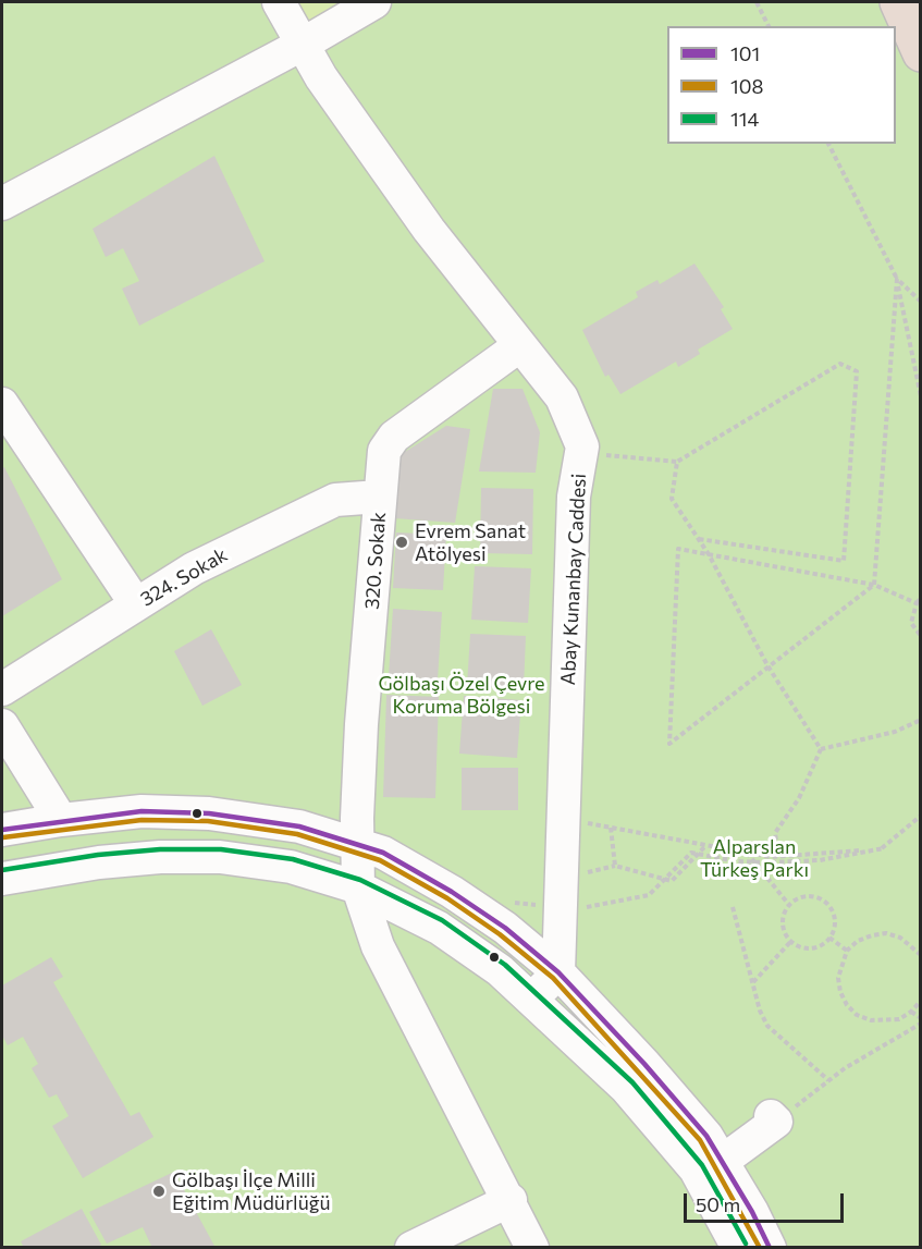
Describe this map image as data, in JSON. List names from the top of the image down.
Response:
{
  "streets": {
    "street": ["320. Sokak", "324. Sokak", "Abay Kunanbay Caddesi"]
  },
  "crossings": [
    ["320. Sokak", "324. Sokak"],
    ["320. Sokak", "Abay Kunanbay Caddesi"]
  ],
  "parks": ["Gölbaşı Özel Çevre Koruma Bölgesi", "Alparslan Türkeş Parkı"],
  "places": ["Evrem Sanat Atölyesi", "Gölbaşı İlçe Milli Eğitim Müdürlüğü"],
  "lines": ["transit line 101", "transit line 108", "transit line 114"],
  "legend": ["101", "108", "114"],
  "scale_bar": "50 m"
}
